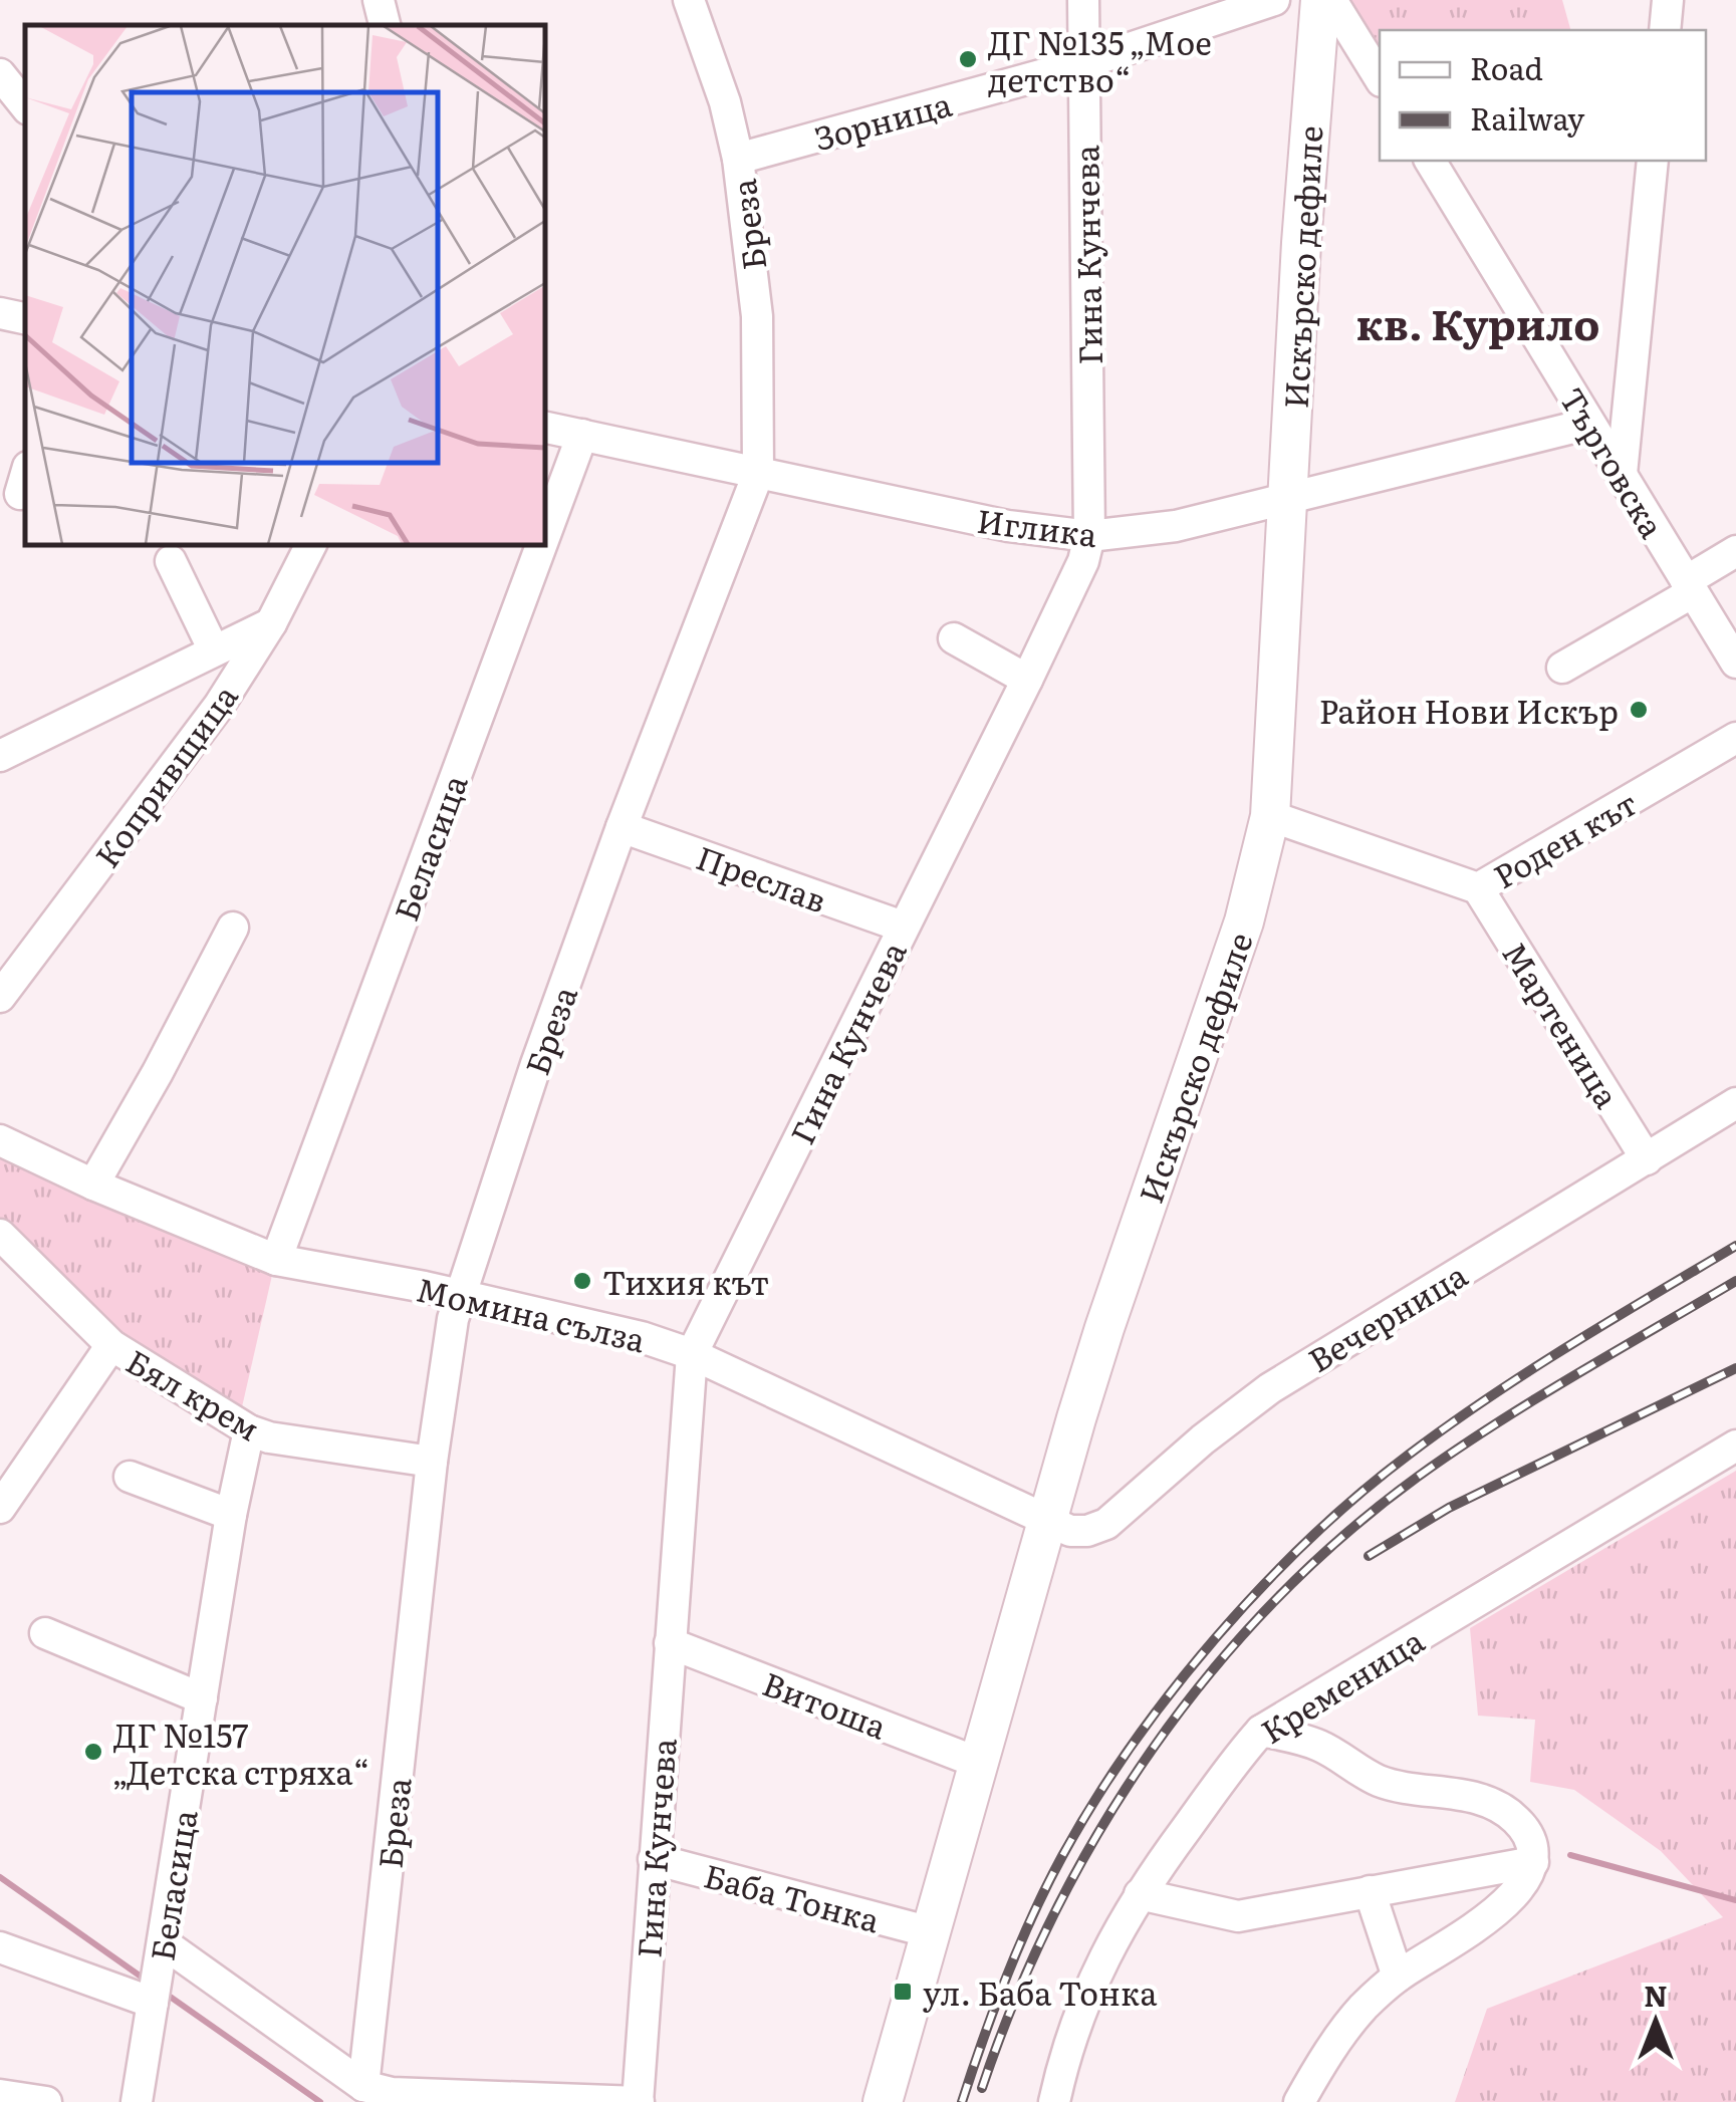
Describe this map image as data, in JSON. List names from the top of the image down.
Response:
{
  "streets": {
    "main road": ["Искърско дефиле"],
    "street": [
      "Зорница",
      "Бреза",
      "Гина Кунчева",
      "Търговска",
      "Иглика",
      "Копривщица",
      "Роден кът",
      "Беласица",
      "Преслав",
      "Мартеница",
      "Момина сълза",
      "Вечерница",
      "Бял крем",
      "Кременица",
      "Витоша",
      "Баба Тонка"
    ]
  },
  "crossings": [
    ["Зорница", "Бреза"],
    ["Зорница", "Гина Кунчева"],
    ["Бреза", "Иглика"],
    ["Бреза", "Преслав"],
    ["Бреза", "Момина сълза"],
    ["Бреза", "Бял крем"],
    ["Гина Кунчева", "Иглика"],
    ["Гина Кунчева", "Преслав"],
    ["Гина Кунчева", "Момина сълза"],
    ["Гина Кунчева", "Витоша"],
    ["Гина Кунчева", "Баба Тонка"],
    ["Искърско дефиле", "Иглика"],
    ["Искърско дефиле", "Роден кът"],
    ["Искърско дефиле", "Момина сълза"],
    ["Искърско дефиле", "Вечерница"],
    ["Искърско дефиле", "Витоша"],
    ["Искърско дефиле", "Баба Тонка"],
    ["Търговска", "Иглика"],
    ["Иглика", "Беласица"],
    ["Роден кът", "Мартеница"],
    ["Беласица", "Момина сълза"],
    ["Беласица", "Бял крем"],
    ["Мартеница", "Вечерница"],
    ["Момина сълза", "Вечерница"]
  ],
  "districts": ["кв. Курило"],
  "places": {
    "other": [
      "ДГ №135 „Мое детство“",
      "Район Нови Искър",
      "Тихия кът",
      "ДГ №157 „Детска стряха“"
    ],
    "transit": ["ул. Баба Тонка"]
  },
  "legend": ["Road", "Railway"],
  "north": "top"
}
